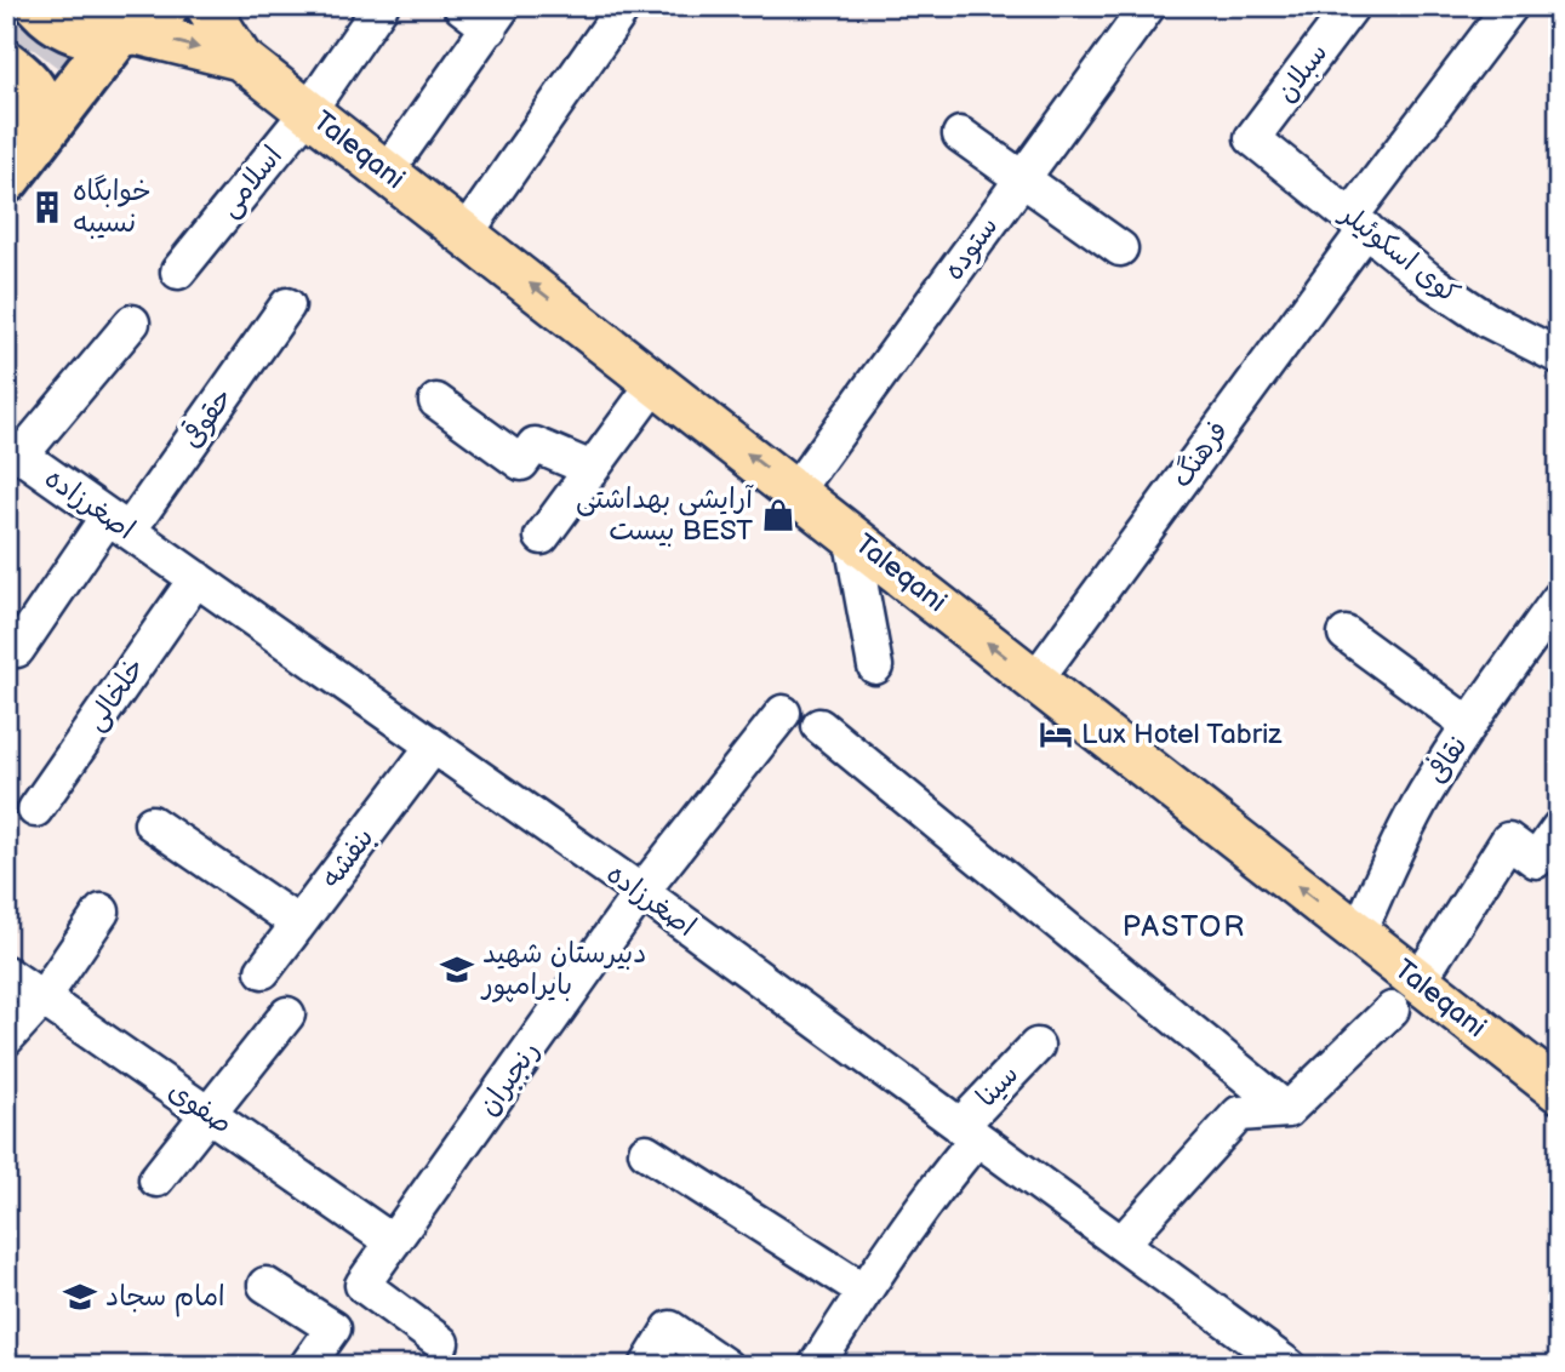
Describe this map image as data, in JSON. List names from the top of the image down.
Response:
{
  "streets": {
    "main road": ["Taleqani"],
    "street": [
      "سبلان",
      "اسلامی",
      "ستوده",
      "کوی اسکوئیلر",
      "حقوقی",
      "فرهنگ",
      "اصغرزاده",
      "خلخالی",
      "نقافی",
      "بنفشه",
      "رنجبران",
      "سینا",
      "صفوی"
    ]
  },
  "crossings": [
    ["سبلان", "کوی اسکوئیلر"],
    ["Taleqani", "اسلامی"],
    ["Taleqani", "ستوده"],
    ["Taleqani", "فرهنگ"],
    ["Taleqani", "نقافی"],
    ["کوی اسکوئیلر", "فرهنگ"],
    ["حقوقی", "اصغرزاده"],
    ["اصغرزاده", "خلخالی"],
    ["اصغرزاده", "بنفشه"],
    ["اصغرزاده", "رنجبران"],
    ["اصغرزاده", "سینا"],
    ["رنجبران", "صفوی"]
  ],
  "one_way": ["Taleqani"],
  "districts": ["PASTOR"],
  "places": {
    "building": ["خوابگاه نسیبه"],
    "shop": ["آرایشی بهداشتی بیست BEST"],
    "hotel": ["Lux Hotel Tabriz"],
    "school or university": ["دبیرستان شهید بایرامپور", "امام سجاد"]
  }
}
